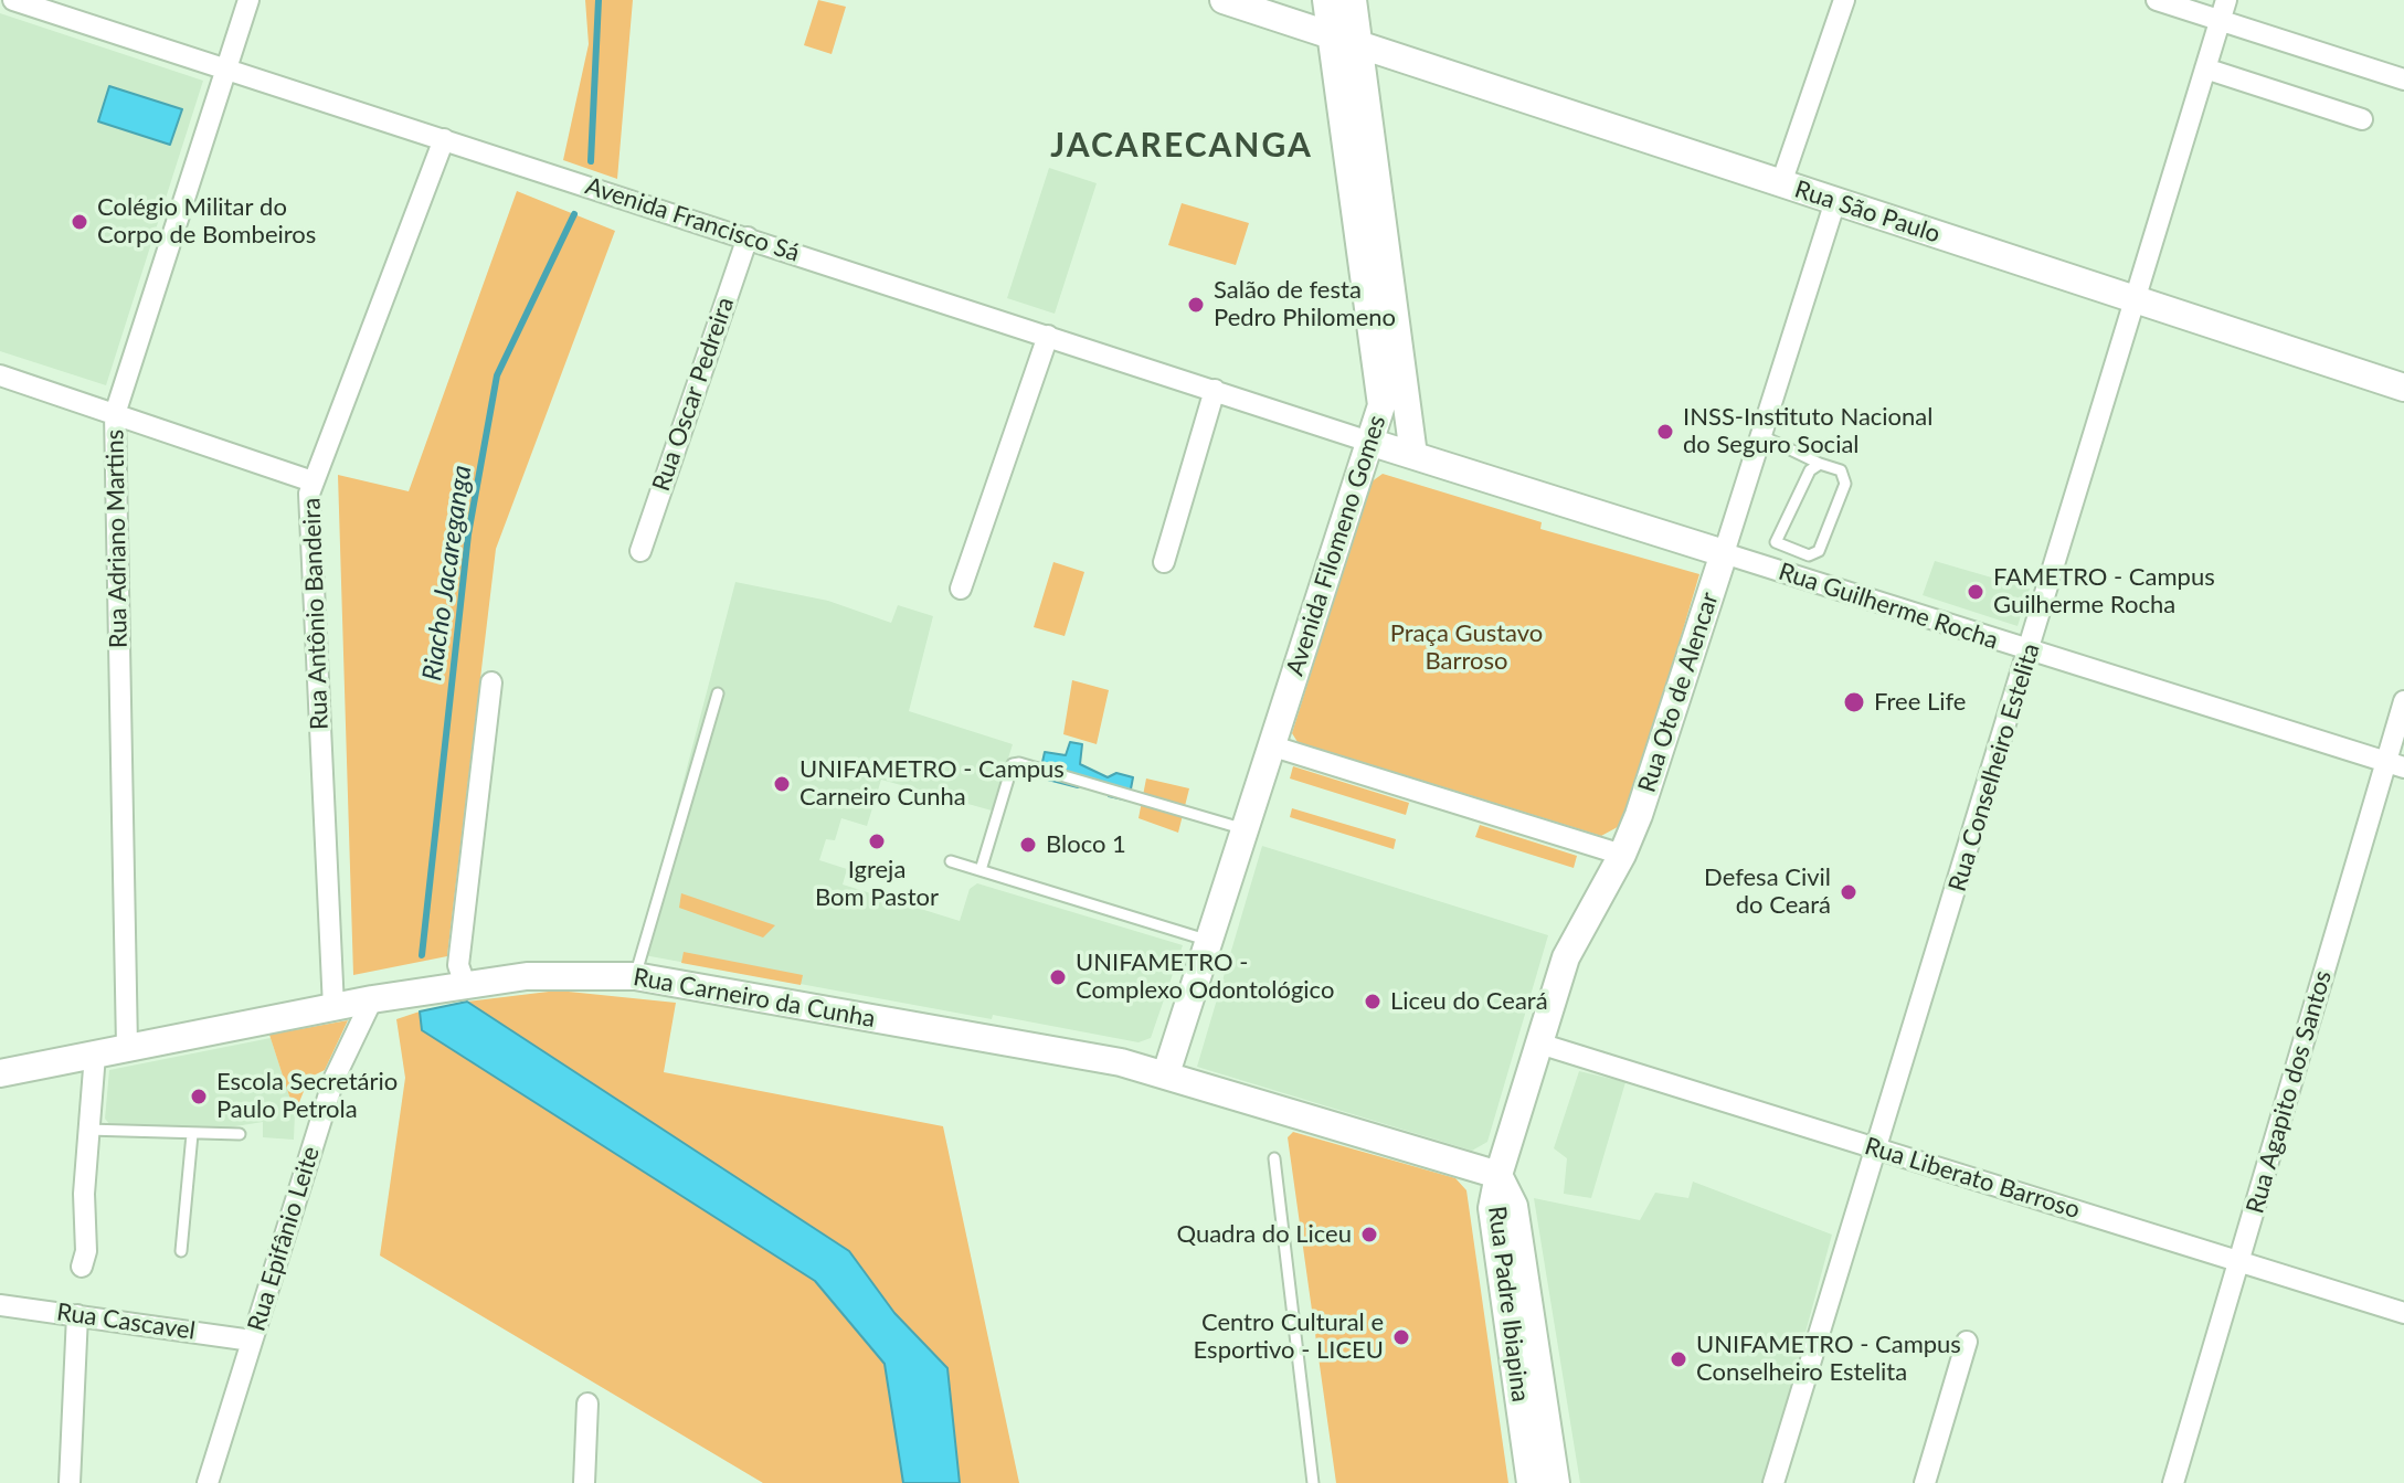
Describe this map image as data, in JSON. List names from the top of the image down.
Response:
{
  "streets": {
    "street": [
      "Rua São Paulo",
      "Avenida Francisco Sá",
      "Rua Oscar Pedreira",
      "Rua Adriano Martins",
      "Avenida Filomeno Gomes",
      "Rua Guilherme Rocha",
      "Rua Antônio Bandeira",
      "Rua Oto de Alencar",
      "Rua Conselheiro Estelita",
      "Rua Carneiro da Cunha",
      "Rua Agapito dos Santos",
      "Rua Liberato Barroso",
      "Rua Epifânio Leite",
      "Rua Padre Ibiapina",
      "Rua Cascavel"
    ]
  },
  "crossings": [
    ["Rua São Paulo", "Avenida Filomeno Gomes"],
    ["Rua São Paulo", "Rua Oto de Alencar"],
    ["Rua São Paulo", "Rua Conselheiro Estelita"],
    ["Avenida Francisco Sá", "Rua Oscar Pedreira"],
    ["Avenida Francisco Sá", "Rua Adriano Martins"],
    ["Avenida Francisco Sá", "Avenida Filomeno Gomes"],
    ["Avenida Francisco Sá", "Rua Guilherme Rocha"],
    ["Avenida Francisco Sá", "Rua Antônio Bandeira"],
    ["Rua Adriano Martins", "Rua Carneiro da Cunha"],
    ["Avenida Filomeno Gomes", "Rua Guilherme Rocha"],
    ["Avenida Filomeno Gomes", "Rua Carneiro da Cunha"],
    ["Rua Guilherme Rocha", "Rua Oto de Alencar"],
    ["Rua Guilherme Rocha", "Rua Conselheiro Estelita"],
    ["Rua Guilherme Rocha", "Rua Agapito dos Santos"],
    ["Rua Antônio Bandeira", "Rua Carneiro da Cunha"],
    ["Rua Oto de Alencar", "Rua Carneiro da Cunha"],
    ["Rua Oto de Alencar", "Rua Liberato Barroso"],
    ["Rua Oto de Alencar", "Rua Padre Ibiapina"],
    ["Rua Conselheiro Estelita", "Rua Liberato Barroso"],
    ["Rua Carneiro da Cunha", "Rua Epifânio Leite"],
    ["Rua Carneiro da Cunha", "Rua Padre Ibiapina"],
    ["Rua Agapito dos Santos", "Rua Liberato Barroso"],
    ["Rua Epifânio Leite", "Rua Cascavel"]
  ],
  "districts": ["JACARECANGA"],
  "water": ["Riacho Jacareganga"],
  "parks": ["Praça Gustavo Barroso"],
  "places": [
    "Colégio Militar do Corpo de Bombeiros",
    "Salão de festa Pedro Philomeno",
    "INSS-Instituto Nacional do Seguro Social",
    "FAMETRO - Campus Guilherme Rocha",
    "Free Life",
    "UNIFAMETRO - Campus Carneiro Cunha",
    "Igreja Bom Pastor",
    "Bloco 1",
    "Defesa Civil do Ceará",
    "UNIFAMETRO - Complexo Odontológico",
    "Liceu do Ceará",
    "Escola Secretário Paulo Petrola",
    "Quadra do Liceu",
    "Centro Cultural e Esportivo - LICEU",
    "UNIFAMETRO - Campus Conselheiro Estelita"
  ]
}
